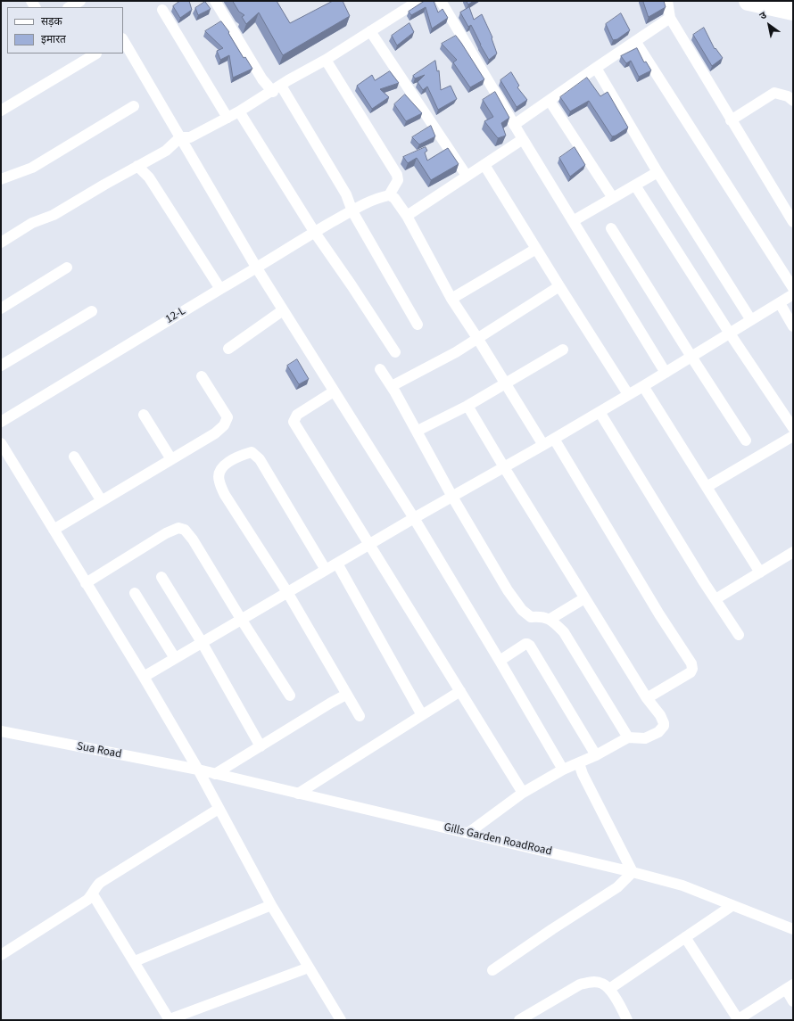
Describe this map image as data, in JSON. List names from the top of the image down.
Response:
{
  "streets": {
    "street": ["12-L", "Sua Road", "Gills Garden RoadRoad"]
  },
  "crossings": [
    ["Sua Road", "Gills Garden RoadRoad"]
  ],
  "legend": ["सड़क", "इमारत"],
  "north": "top left"
}
